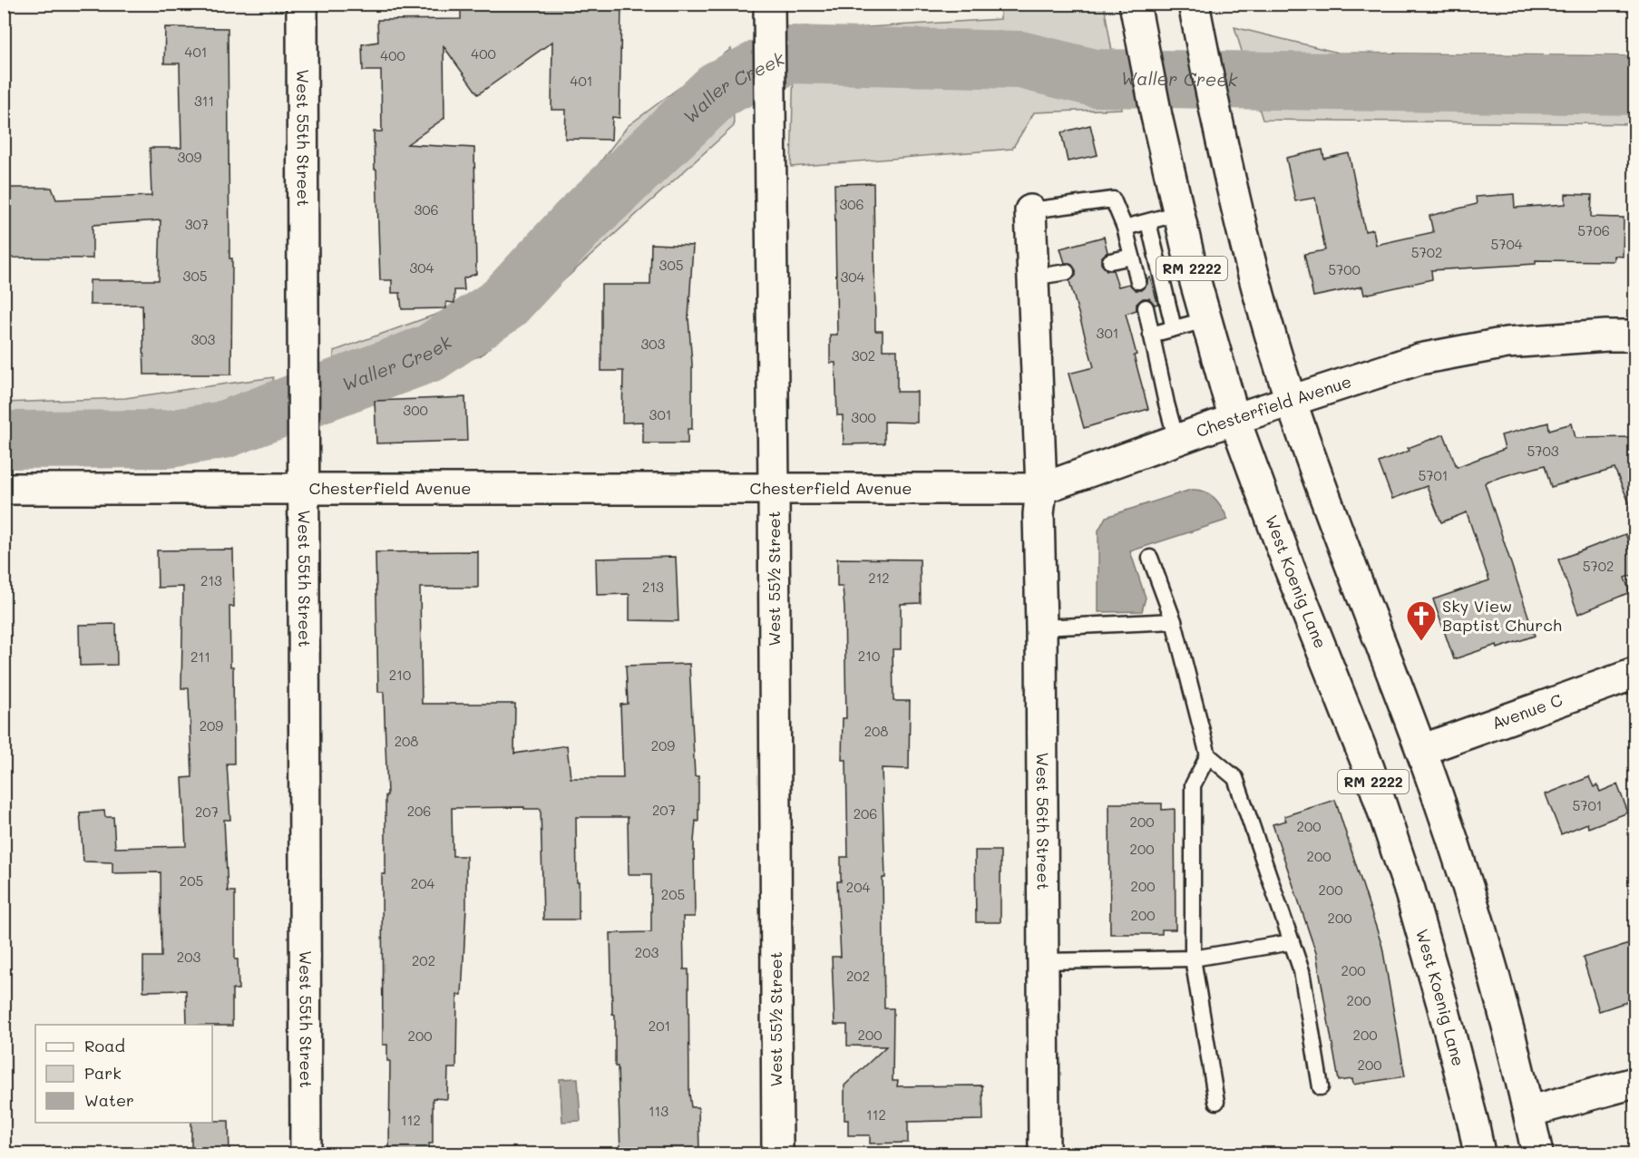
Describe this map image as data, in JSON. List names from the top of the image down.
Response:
{
  "streets": {
    "street": [
      "West 55th Street",
      "RM 2222",
      "Chesterfield Avenue",
      "West 55½ Street",
      "West Koenig Lane",
      "Avenue C",
      "West 56th Street"
    ]
  },
  "crossings": [
    ["West 55th Street", "Chesterfield Avenue"],
    ["RM 2222", "Chesterfield Avenue"],
    ["RM 2222", "Avenue C"],
    ["Chesterfield Avenue", "West 55½ Street"],
    ["Chesterfield Avenue", "West Koenig Lane"],
    ["Chesterfield Avenue", "West 56th Street"]
  ],
  "water": ["Waller Creek"],
  "places": {
    "church": ["Sky View Baptist Church"]
  },
  "house_numbers": [
    "401",
    "400",
    "400",
    "401",
    "311",
    "309",
    "306",
    "306",
    "307",
    "5706",
    "5704",
    "5702",
    "305",
    "304",
    "5700",
    "305",
    "304",
    "301",
    "303",
    "303",
    "302",
    "300",
    "301",
    "300",
    "5703",
    "5701",
    "5702",
    "212",
    "213",
    "213",
    "210",
    "211",
    "210",
    "209",
    "208",
    "208",
    "209",
    "5701",
    "207",
    "206",
    "207",
    "206",
    "200",
    "200",
    "200",
    "200",
    "205",
    "204",
    "200",
    "204",
    "200",
    "205",
    "200",
    "200",
    "203",
    "203",
    "202",
    "200",
    "202",
    "200",
    "201",
    "200",
    "200",
    "200",
    "200",
    "113",
    "112",
    "112"
  ],
  "legend": ["Road", "Park", "Water"]
}
